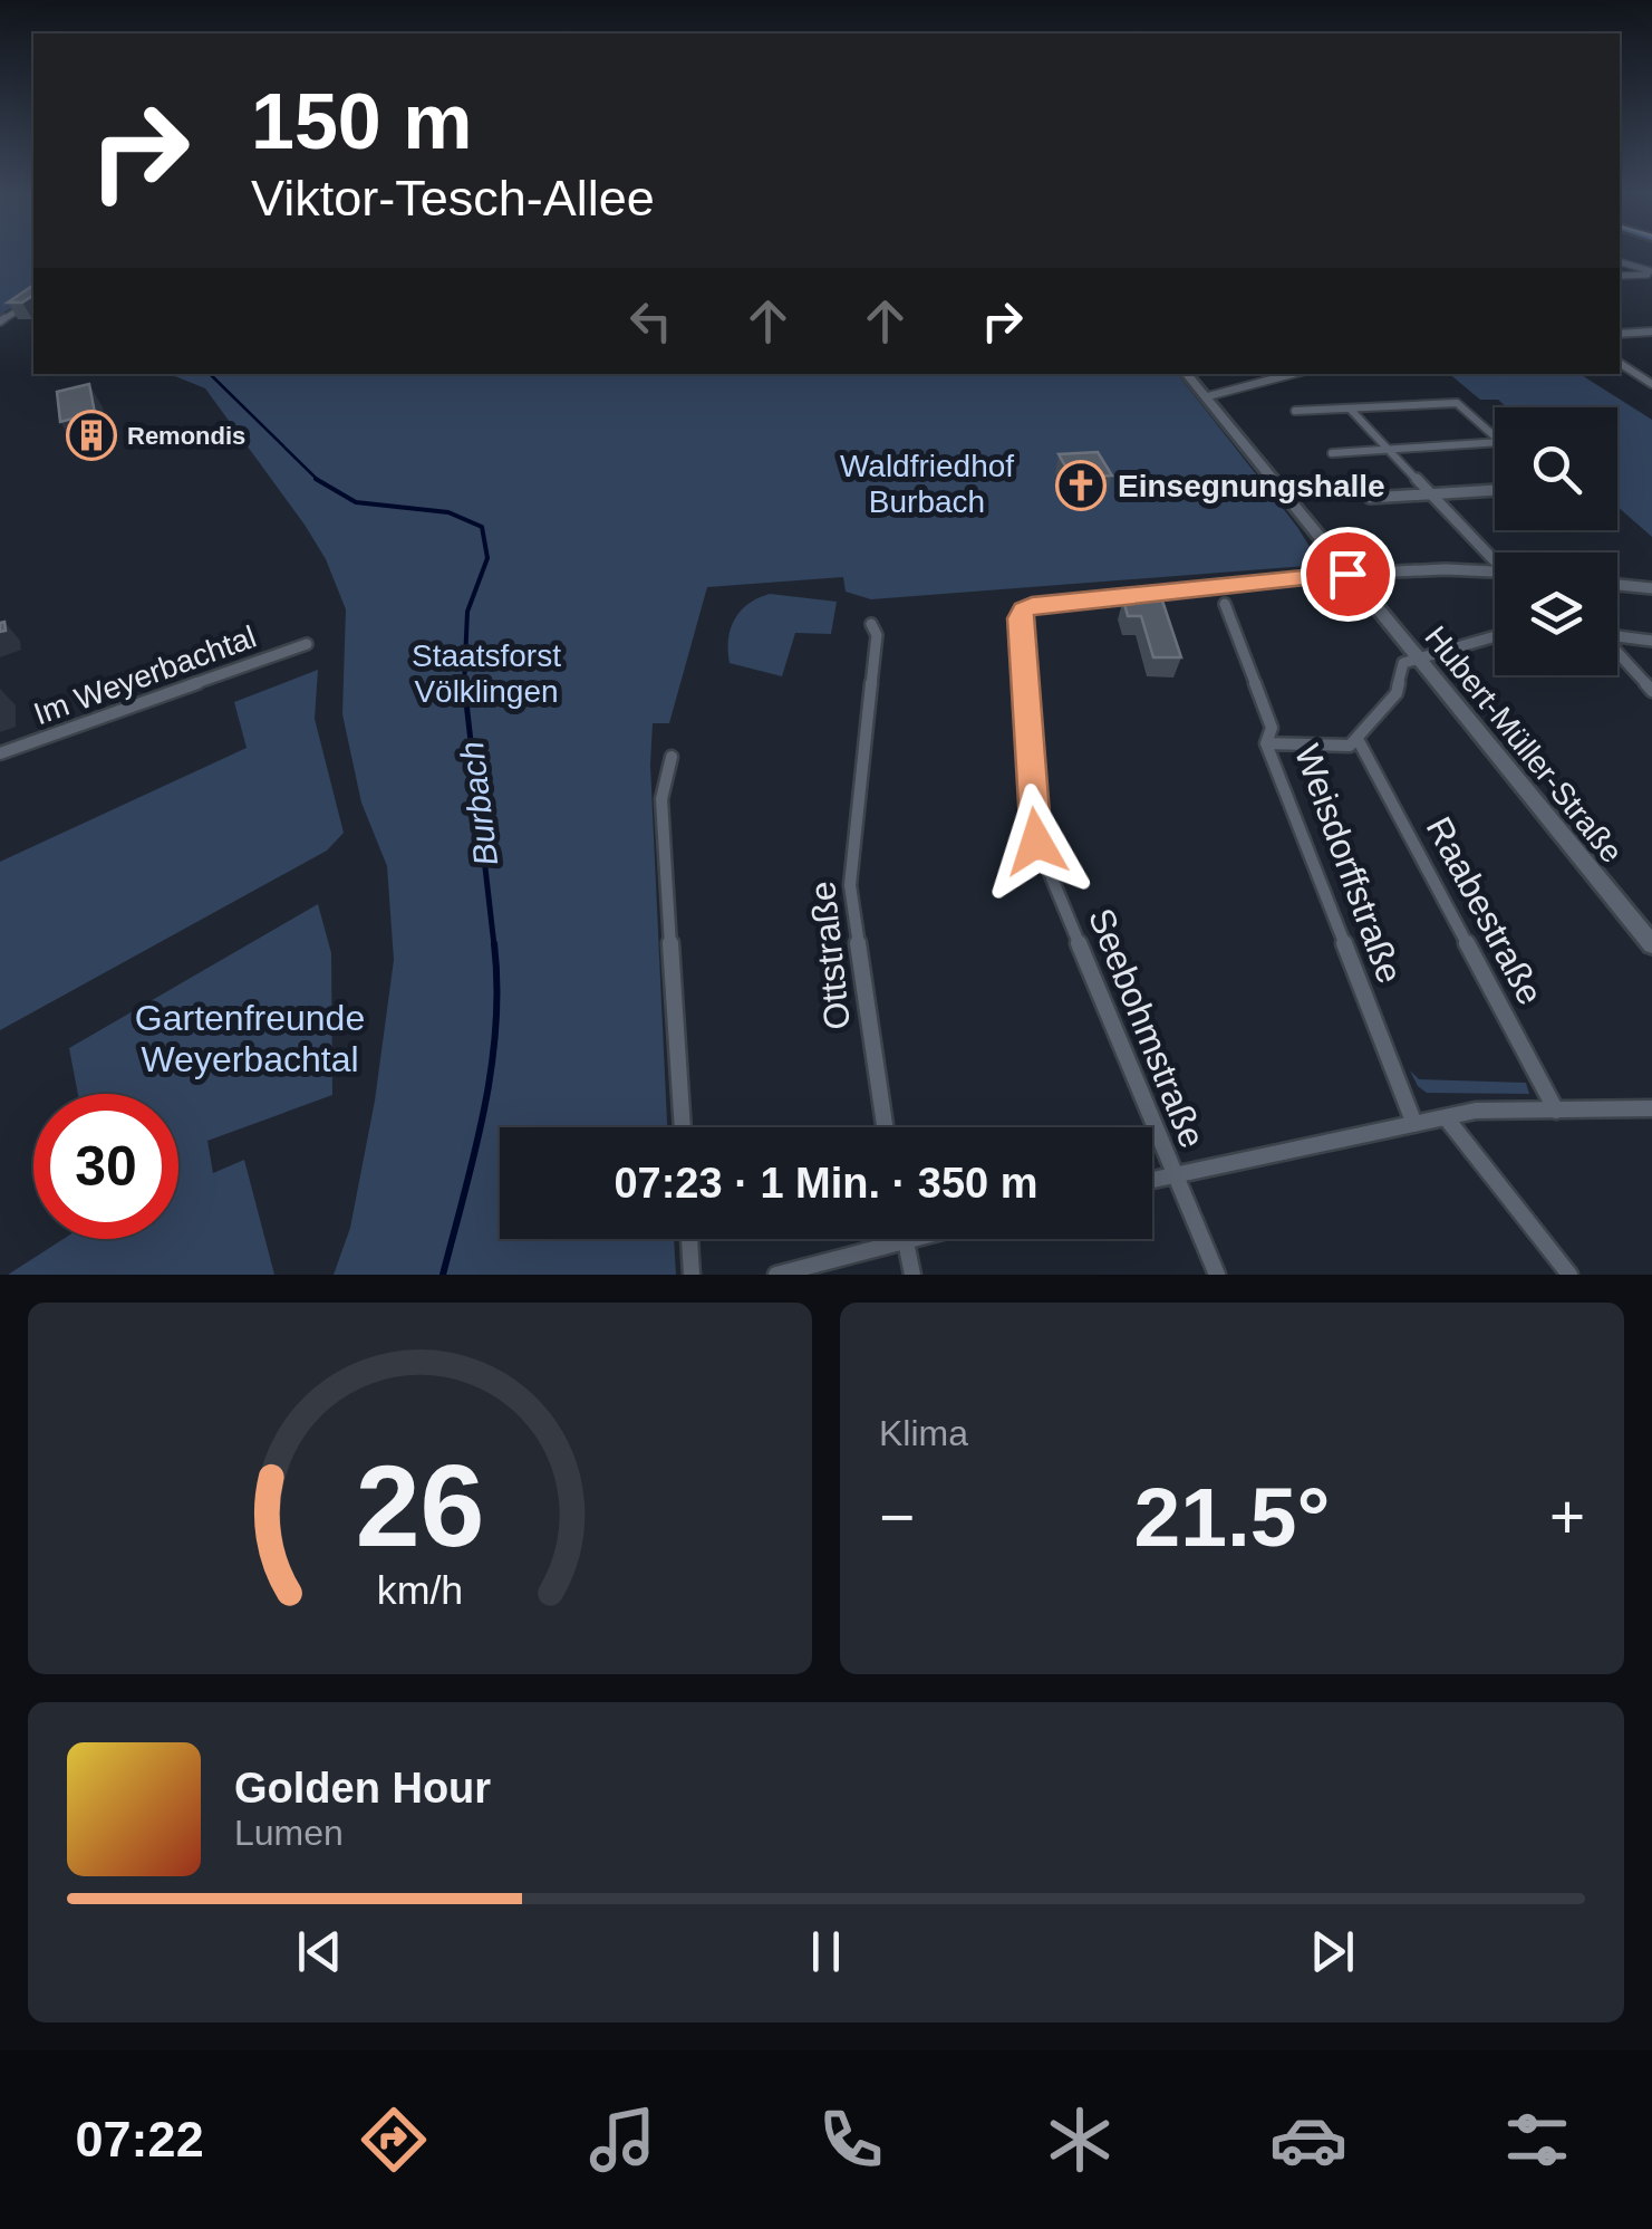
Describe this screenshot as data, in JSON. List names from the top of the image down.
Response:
{
  "streets": {
    "main road": ["Hubert-Müller-Straße"],
    "street": [
      "Im Weyerbachtal",
      "Weisdorffstraße",
      "Raabestraße",
      "Ottstraße",
      "Seebohmstraße"
    ]
  },
  "crossings": [
    ["Hubert-Müller-Straße", "Weisdorffstraße"],
    ["Hubert-Müller-Straße", "Seebohmstraße"],
    ["Weisdorffstraße", "Raabestraße"]
  ],
  "water": ["Burbach"],
  "parks": ["Waldfriedhof Burbach", "Staatsforst Völklingen", "Gartenfreunde Weyerbachtal"],
  "places": {
    "building": ["Remondis"],
    "church": ["Einsegnungshalle"]
  },
  "page": {
    "turn": ["150 m", "Viktor-Tesch-Allee"],
    "limit": "30",
    "trip": "07:23 · 1 Min. · 350 m",
    "tile": "Klima",
    "heat": ["−", "21.5°", "+"],
    "song": ["Golden Hour", "Lumen"],
    "tabs": "07:22",
    "gauge": ["26", "km/h"]
  }
}
